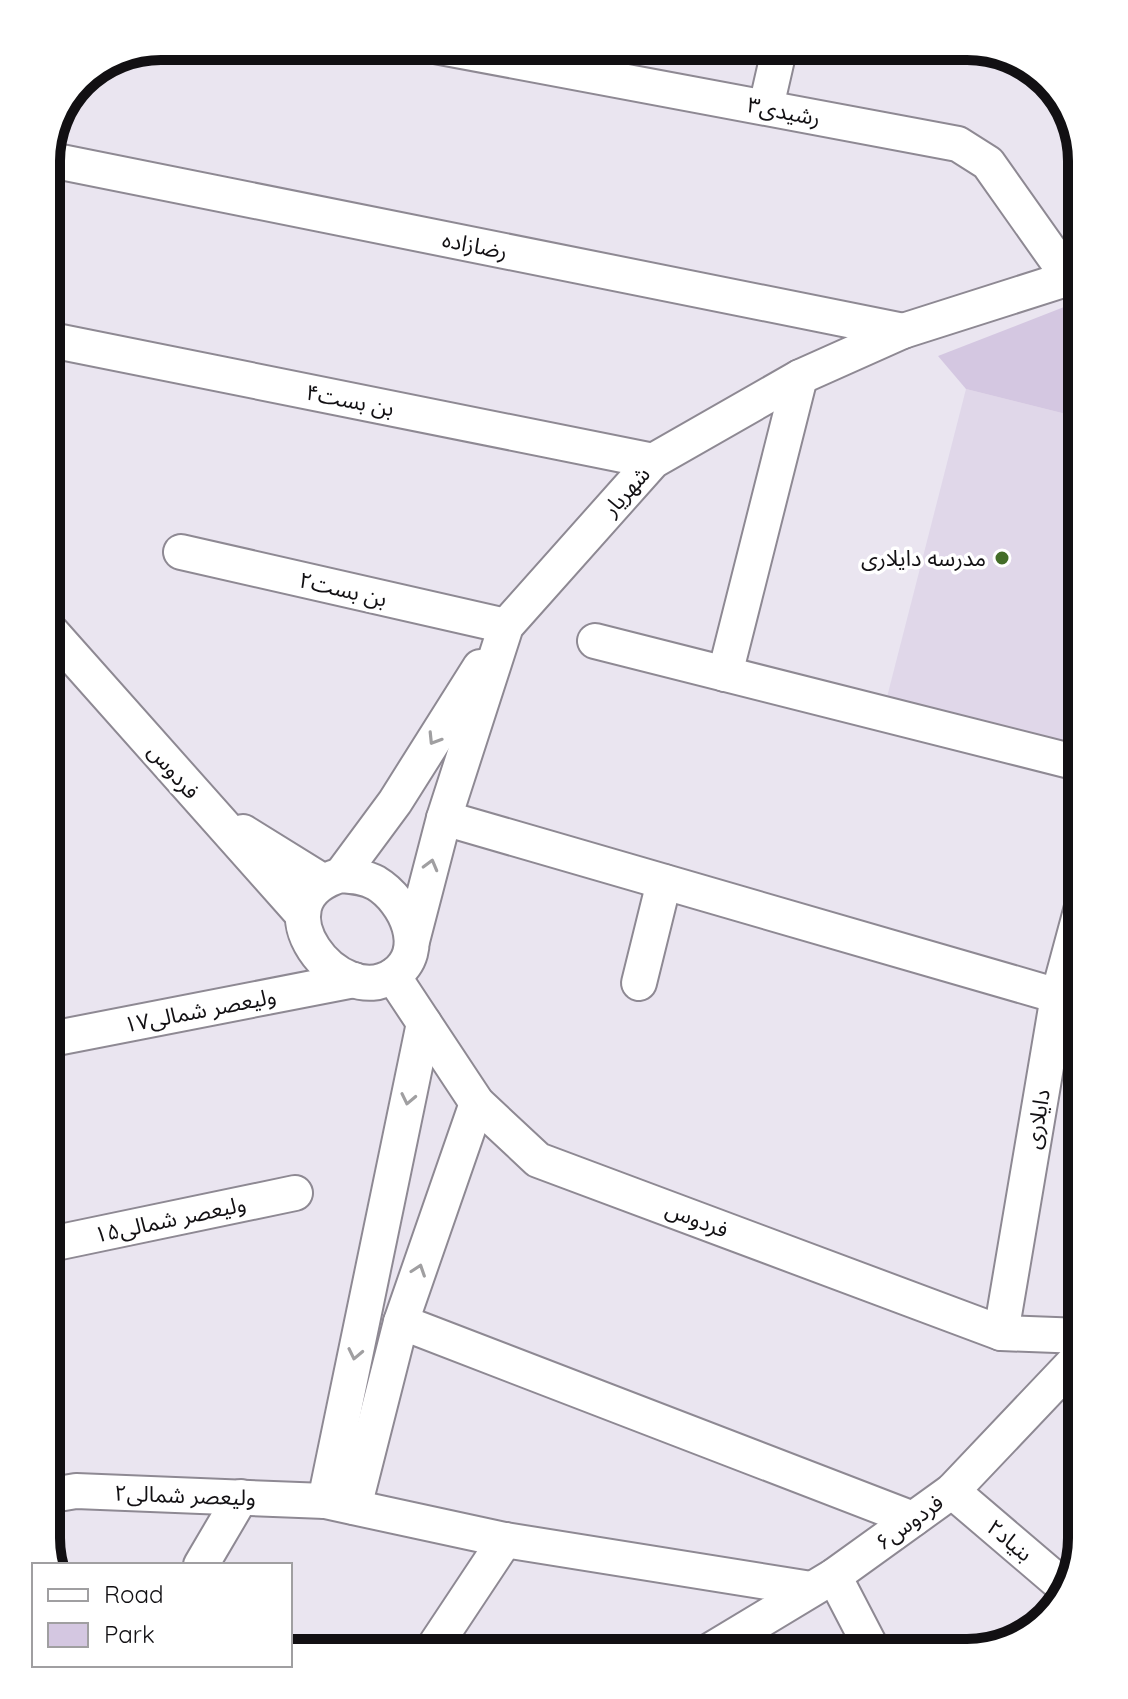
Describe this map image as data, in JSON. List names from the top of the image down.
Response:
{
  "streets": {
    "street": [
      "رشیدی۳",
      "رضازاده",
      "بن بست۴",
      "شهریار",
      "بن بست۲",
      "فردوس",
      "ولیعصر شمالی۱۷",
      "دایلاری",
      "ولیعصر شمالی۱۵",
      "ولیعصر شمالی۲",
      "فردوس۶",
      "بنیاد۲"
    ]
  },
  "crossings": [
    ["رضازاده", "شهریار"],
    ["بن بست۴", "شهریار"],
    ["شهریار", "بن بست۲"],
    ["شهریار", "فردوس"],
    ["شهریار", "ولیعصر شمالی۱۷"],
    ["فردوس", "ولیعصر شمالی۱۷"],
    ["فردوس", "دایلاری"],
    ["ولیعصر شمالی۲", "فردوس۶"],
    ["فردوس۶", "بنیاد۲"]
  ],
  "places": ["مدرسه دایلاری"],
  "legend": ["Road", "Park"]
}
